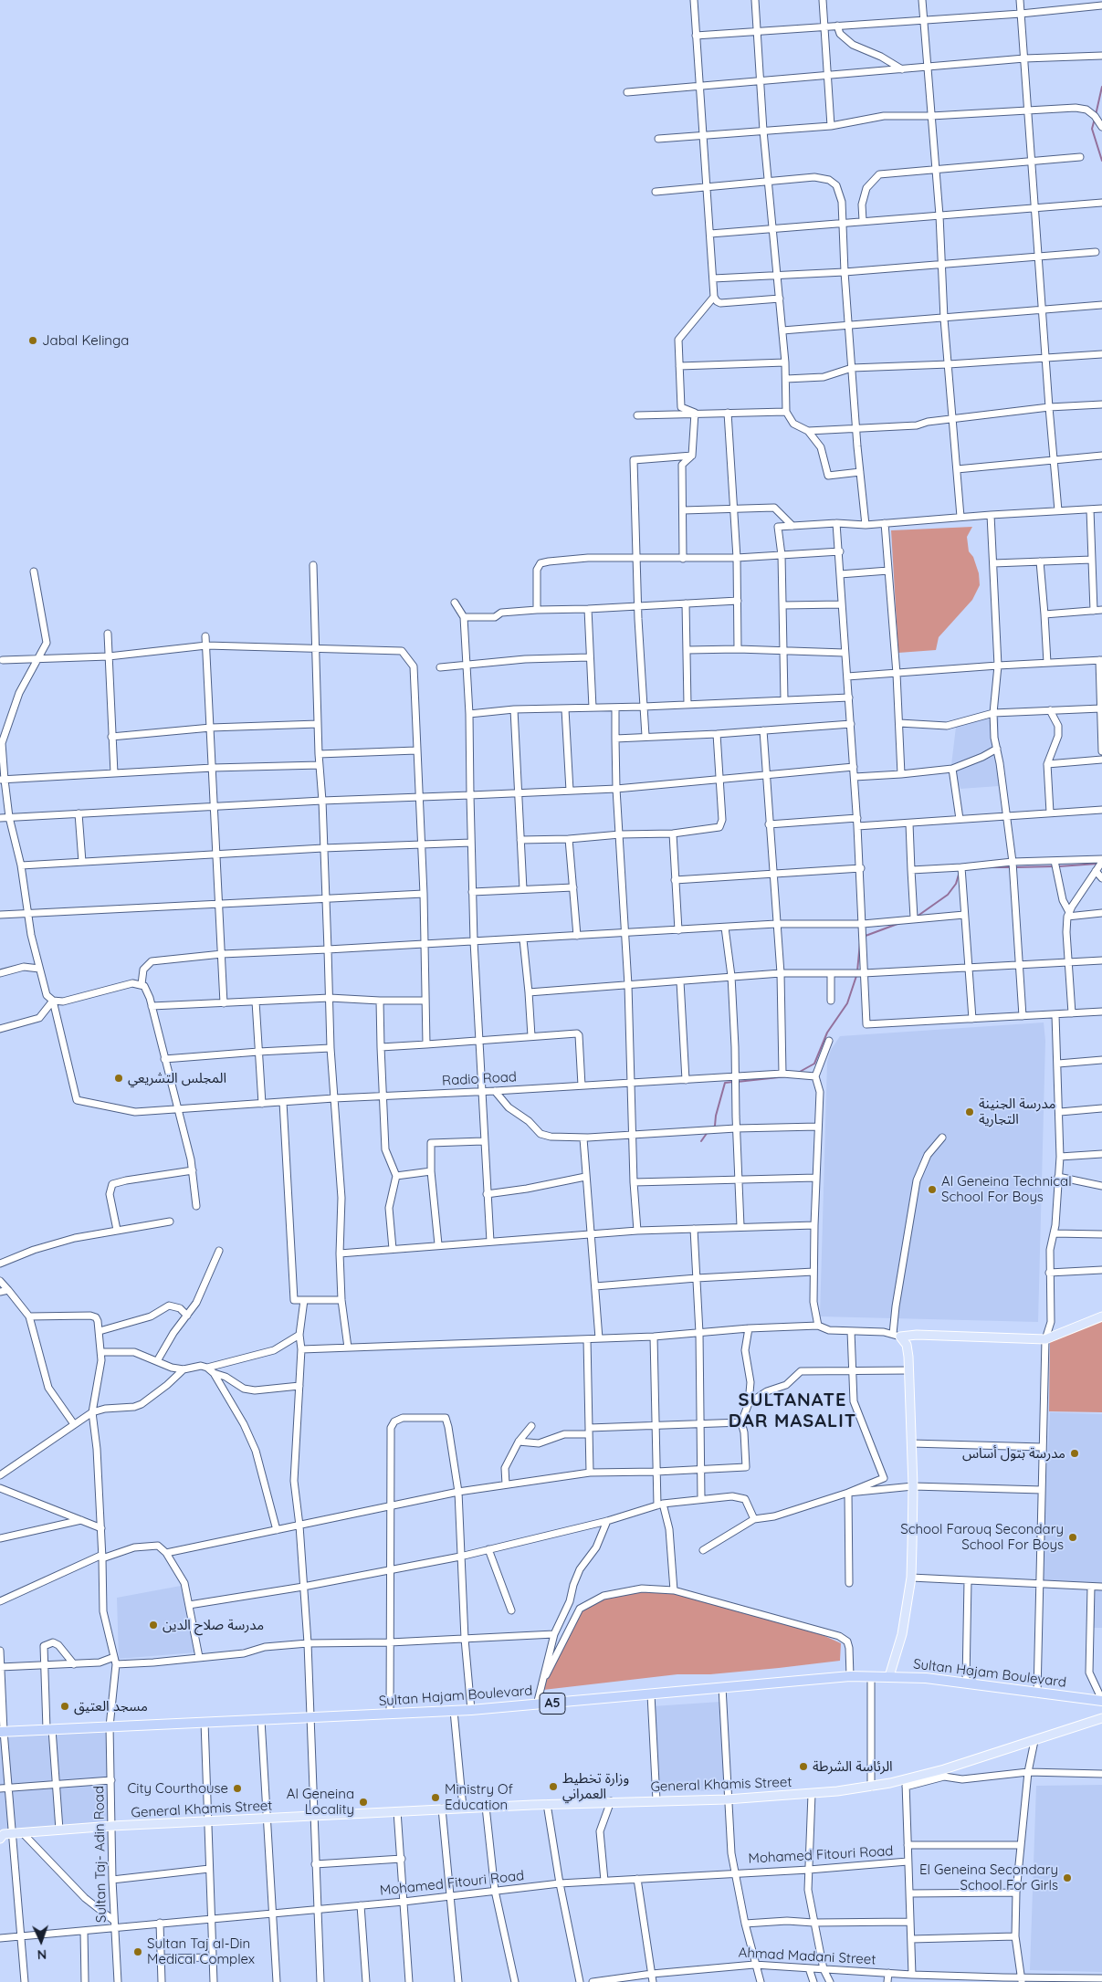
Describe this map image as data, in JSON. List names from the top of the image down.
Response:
{
  "streets": {
    "highway": ["Sultan Hajam Boulevard", "A5"],
    "main road": ["General Khamis Street"],
    "street": [
      "Radio Road",
      "Sultan Taj- Adin Road",
      "Mohamed Fitouri Road",
      "Ahmad Madani Street"
    ]
  },
  "crossings": [
    ["Sultan Hajam Boulevard", "Sultan Taj- Adin Road"],
    ["General Khamis Street", "Sultan Taj- Adin Road"],
    ["Sultan Taj- Adin Road", "Mohamed Fitouri Road"]
  ],
  "districts": ["SULTANATE DAR MASALIT"],
  "places": [
    "Jabal Kelinga",
    "المجلس التشريعي",
    "مدرسة الجنينة التجارية",
    "Al Geneina Technical School For Boys",
    "مدرسة بتول أساس",
    "School Farouq Secondary School For Boys",
    "مدرسة صلاح الدين",
    "مسجد العتيق",
    "الرئاسة الشرطة",
    "وزارة تخطيط العمراني",
    "City Courthouse",
    "Ministry Of Education",
    "Al Geneina Locality",
    "El Geneina Secondary School For Girls",
    "Sultan Taj al-Din Medical Complex"
  ],
  "north": "bottom"
}
